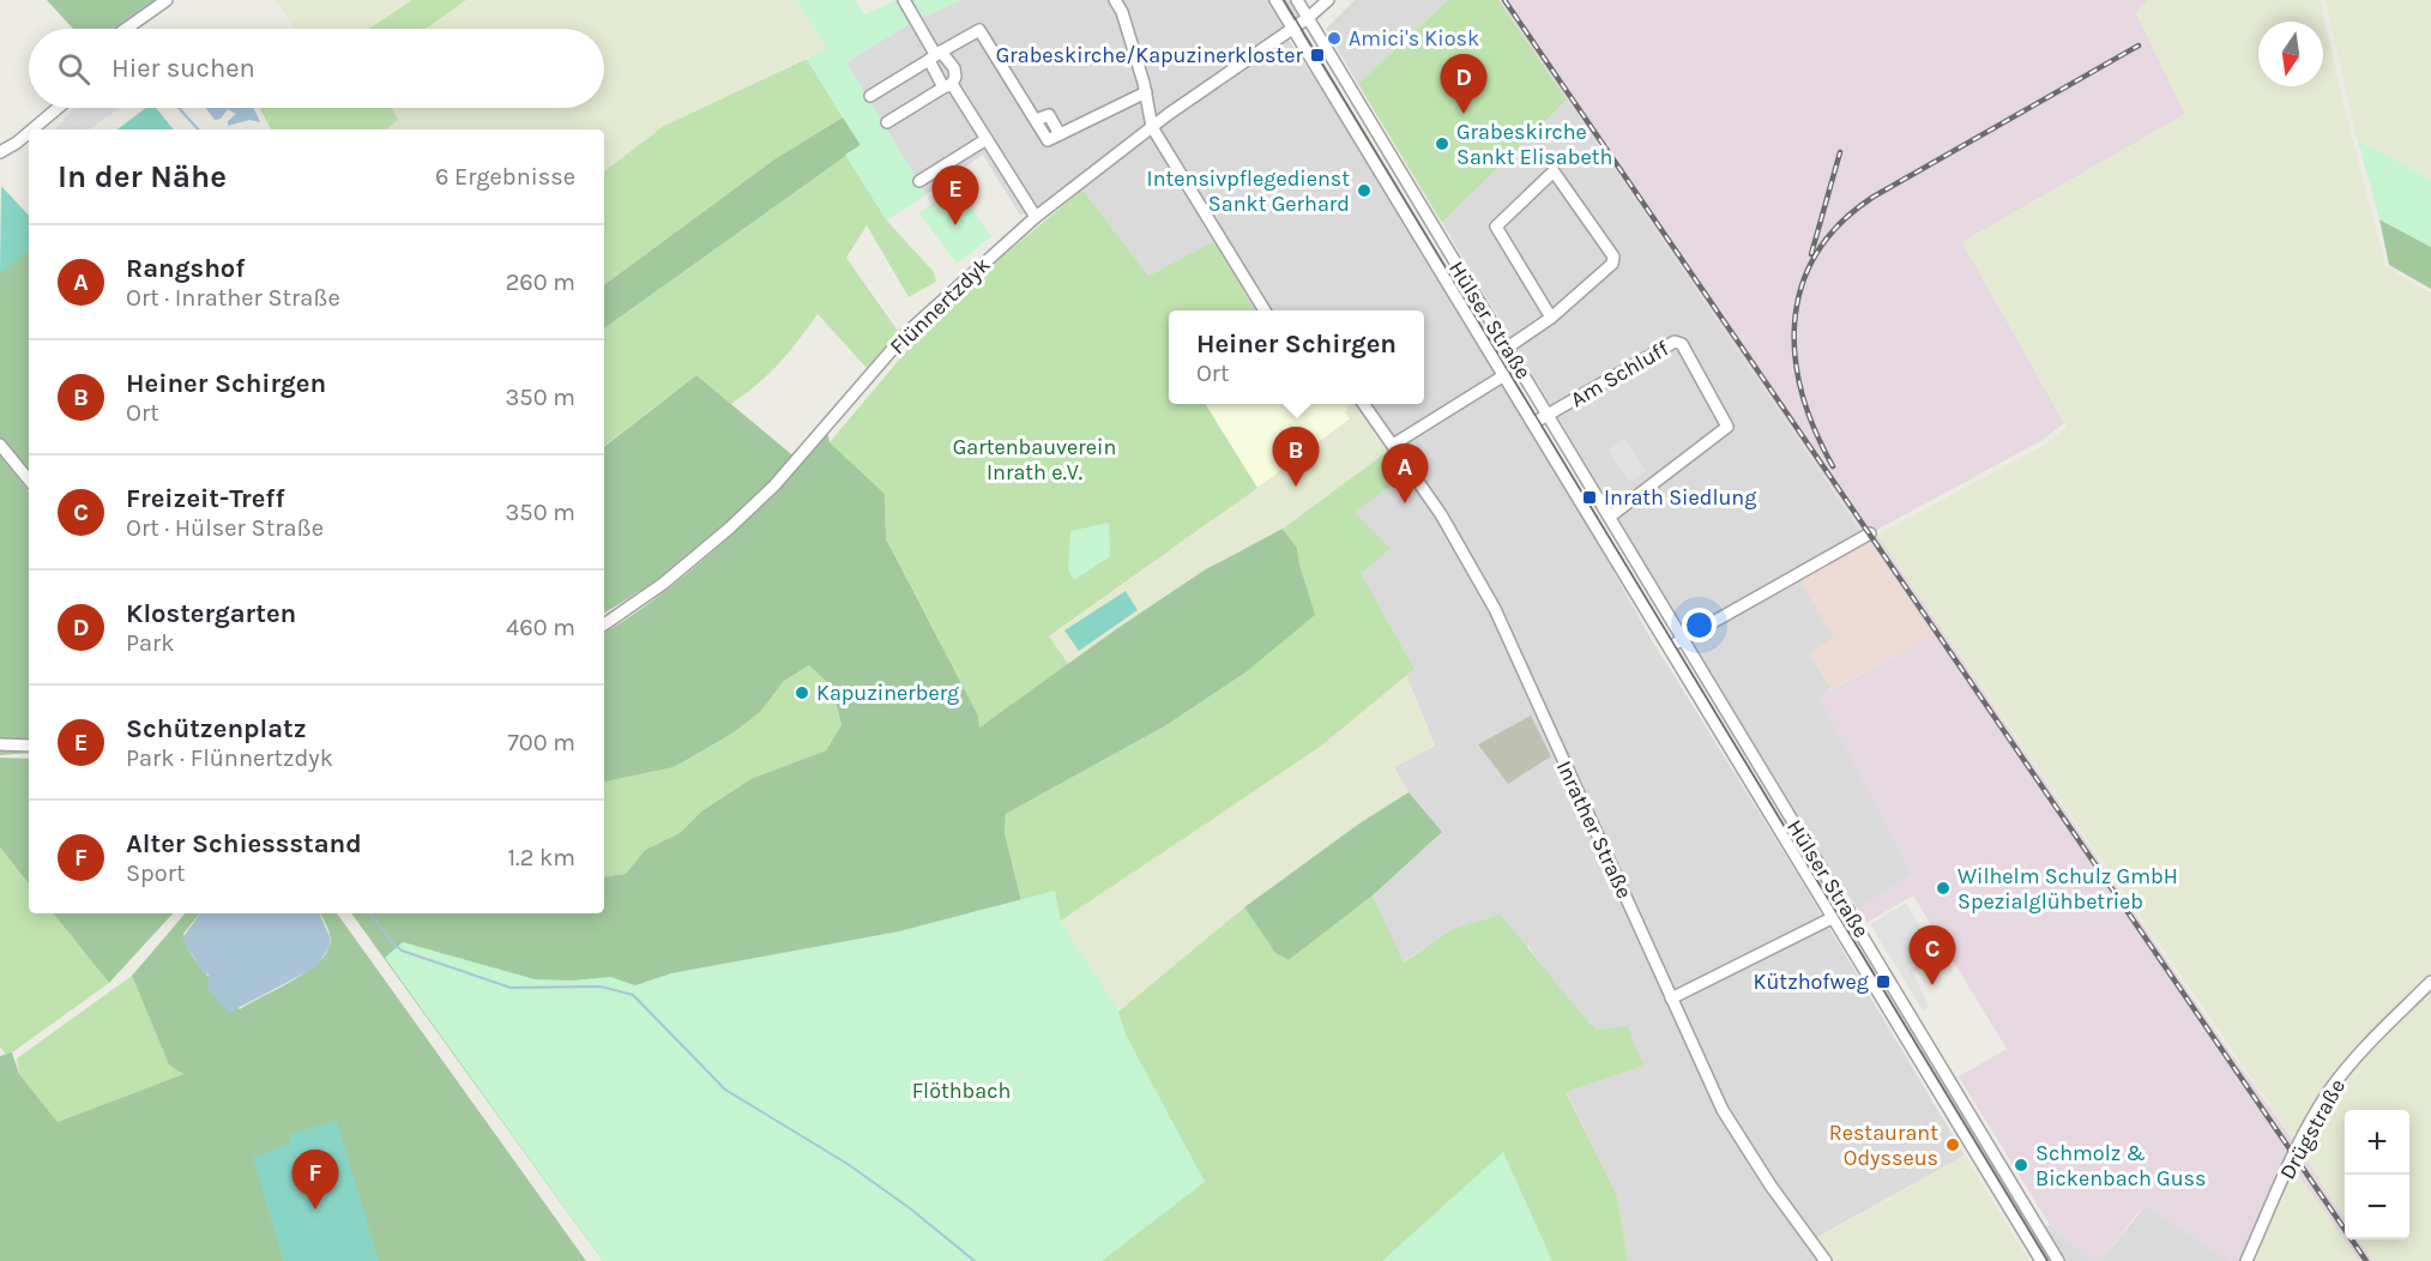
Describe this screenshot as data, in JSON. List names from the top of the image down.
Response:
{
  "streets": {
    "street": [
      "Flünnertzdyk",
      "Hülser Straße",
      "Am Schluff",
      "Inrather Straße",
      "Drügstraße"
    ]
  },
  "crossings": [
    ["Flünnertzdyk", "Hülser Straße"],
    ["Hülser Straße", "Am Schluff"],
    ["Hülser Straße", "Inrather Straße"]
  ],
  "parks": ["Gartenbauverein Inrath e.V.", "Flöthbach"],
  "places": {
    "other": [
      "Amici's Kiosk",
      "Grabeskirche Sankt Elisabeth",
      "Intensivpflegedienst Sankt Gerhard",
      "Kapuzinerberg",
      "Wilhelm Schulz GmbH Spezialglühbetrieb",
      "Restaurant Odysseus",
      "Schmolz & Bickenbach Guss"
    ],
    "transit": ["Grabeskirche/Kapuzinerkloster", "Inrath Siedlung", "Kützhofweg"]
  },
  "north": "bottom",
  "page": {
    "search": "Hier suchen",
    "pins": [
      "D",
      "E",
      "B",
      "A",
      "C",
      "F"
    ],
    "heading": ["In der Nähe", "6 Ergebnisse"],
    "list": [
      {
        "mark": "A",
        "name": "Rangshof",
        "note": "Ort · Inrather Straße",
        "value": "260 m"
      },
      {
        "mark": "B",
        "name": "Heiner Schirgen",
        "note": "Ort",
        "value": "350 m"
      },
      {
        "mark": "C",
        "name": "Freizeit-Treff",
        "note": "Ort · Hülser Straße",
        "value": "350 m"
      },
      {
        "mark": "D",
        "name": "Klostergarten",
        "note": "Park",
        "value": "460 m"
      },
      {
        "mark": "E",
        "name": "Schützenplatz",
        "note": "Park · Flünnertzdyk",
        "value": "700 m"
      },
      {
        "mark": "F",
        "name": "Alter Schiessstand",
        "note": "Sport",
        "value": "1.2 km"
      }
    ],
    "popup": ["Heiner Schirgen", "Ort"],
    "map_buttons": ["+", "−"]
  }
}
